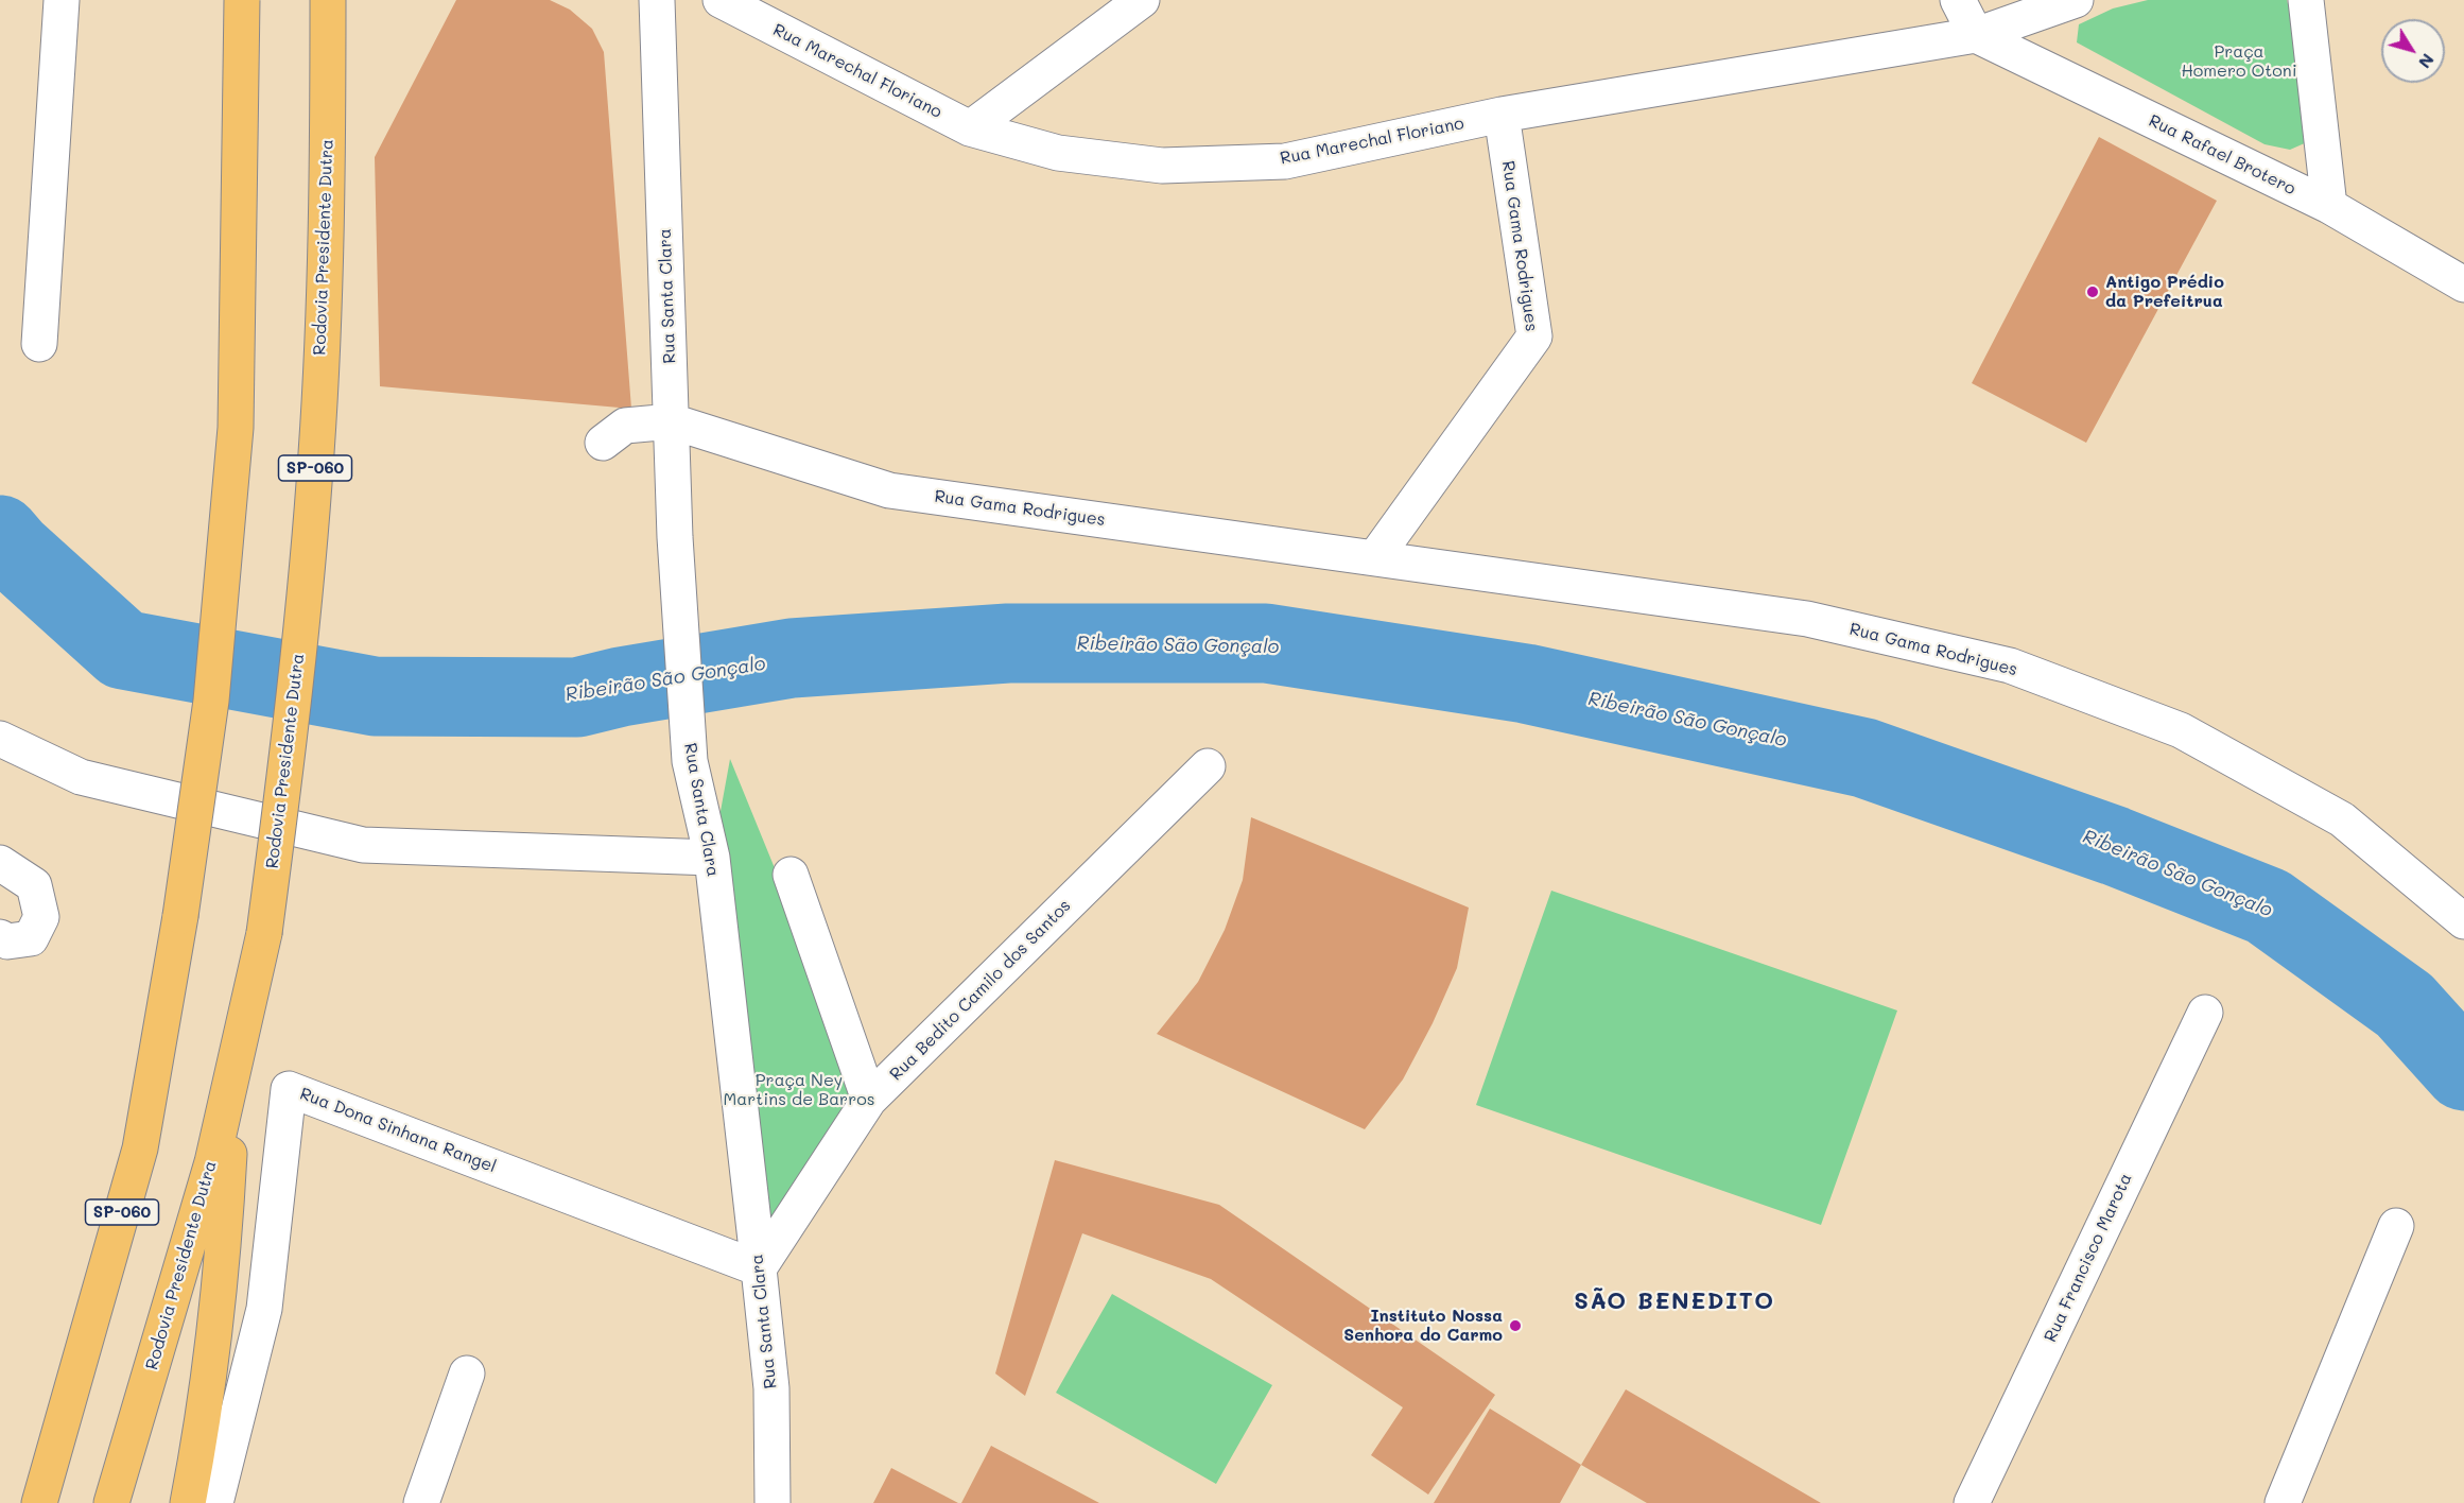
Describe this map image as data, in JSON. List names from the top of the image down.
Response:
{
  "streets": {
    "highway": ["Rodovia Presidente Dutra", "SP-060"],
    "street": [
      "Rua Marechal Floriano",
      "Rua Rafael Brotero",
      "Rua Gama Rodrigues",
      "Rua Santa Clara",
      "Rua Bedito Camilo dos Santos",
      "Rua Dona Sinhana Rangel",
      "Rua Francisco Marota"
    ]
  },
  "crossings": [
    ["Rua Marechal Floriano", "Rua Rafael Brotero"],
    ["Rua Marechal Floriano", "Rua Gama Rodrigues"],
    ["Rua Gama Rodrigues", "Rua Santa Clara"],
    ["Rua Santa Clara", "Rua Bedito Camilo dos Santos"],
    ["Rua Santa Clara", "Rua Dona Sinhana Rangel"],
    ["Rua Bedito Camilo dos Santos", "Rua Dona Sinhana Rangel"]
  ],
  "districts": ["SÃO BENEDITO"],
  "water": ["Ribeirão São Gonçalo"],
  "parks": ["Praça Homero Otoni", "Praça Ney Martins de Barros"],
  "places": ["Antigo Prédio da Prefeitrua", "Instituto Nossa Senhora do Carmo"],
  "north": "bottom right"
}
